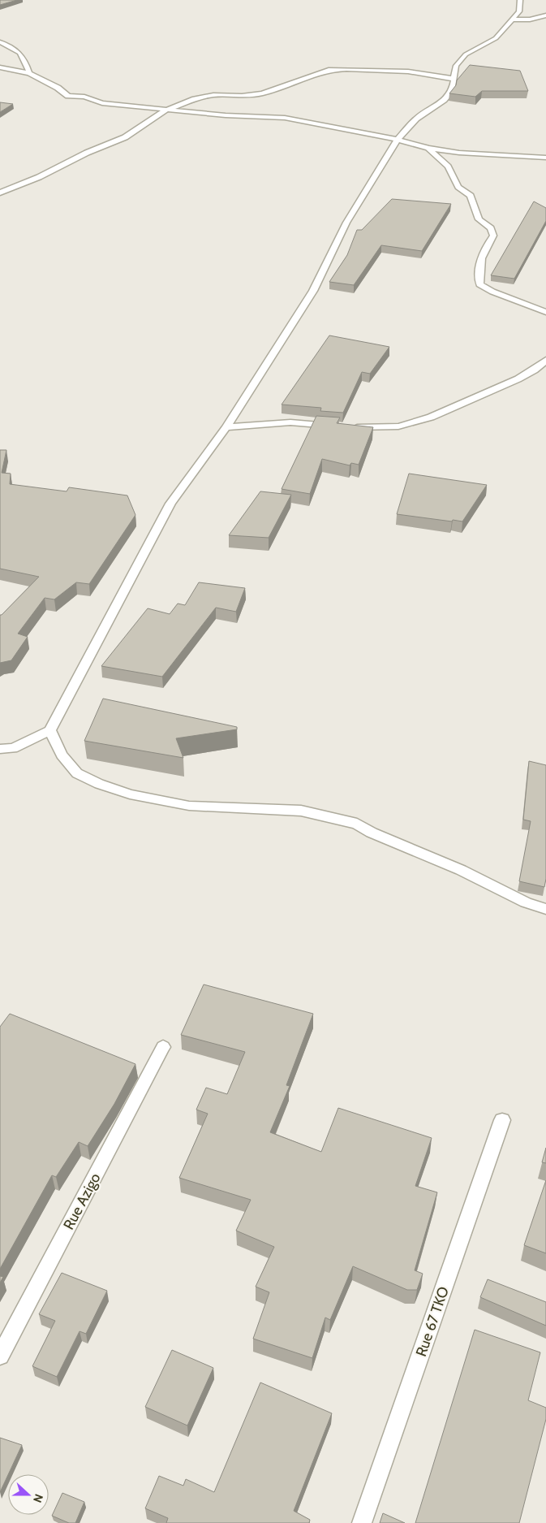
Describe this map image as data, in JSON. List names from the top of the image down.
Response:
{
  "streets": {
    "street": ["Rue Azigo", "Rue 67 TKO"]
  },
  "north": "right"
}
